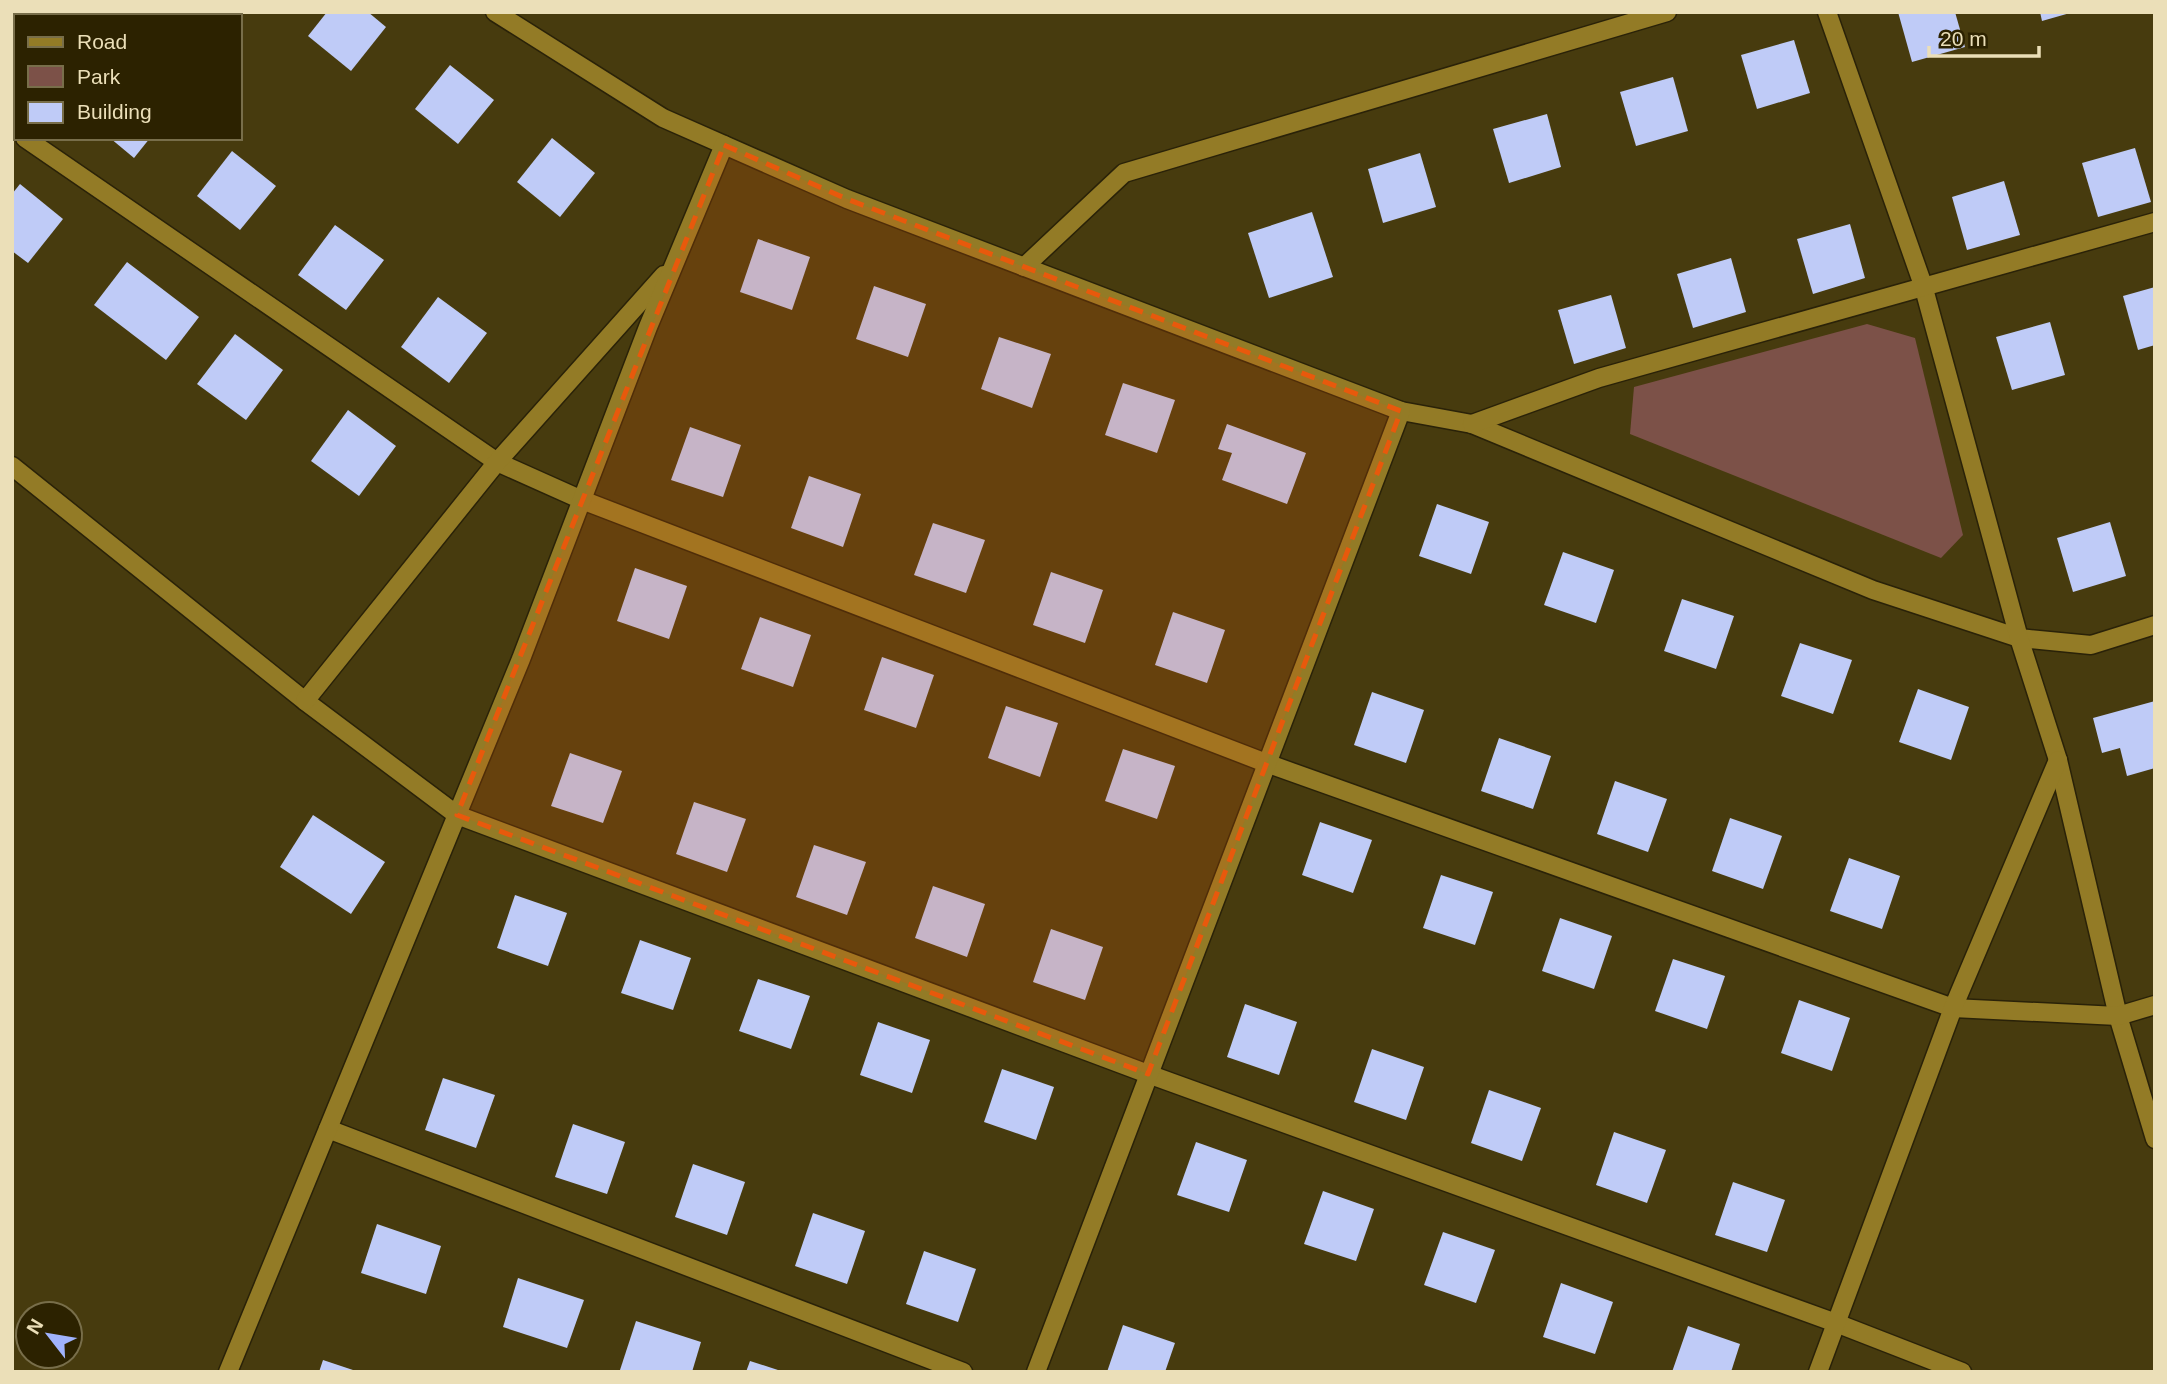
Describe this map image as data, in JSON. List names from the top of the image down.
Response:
{
  "legend": ["Road", "Park", "Building"],
  "scale_bar": "20 m",
  "north": "top left"
}
